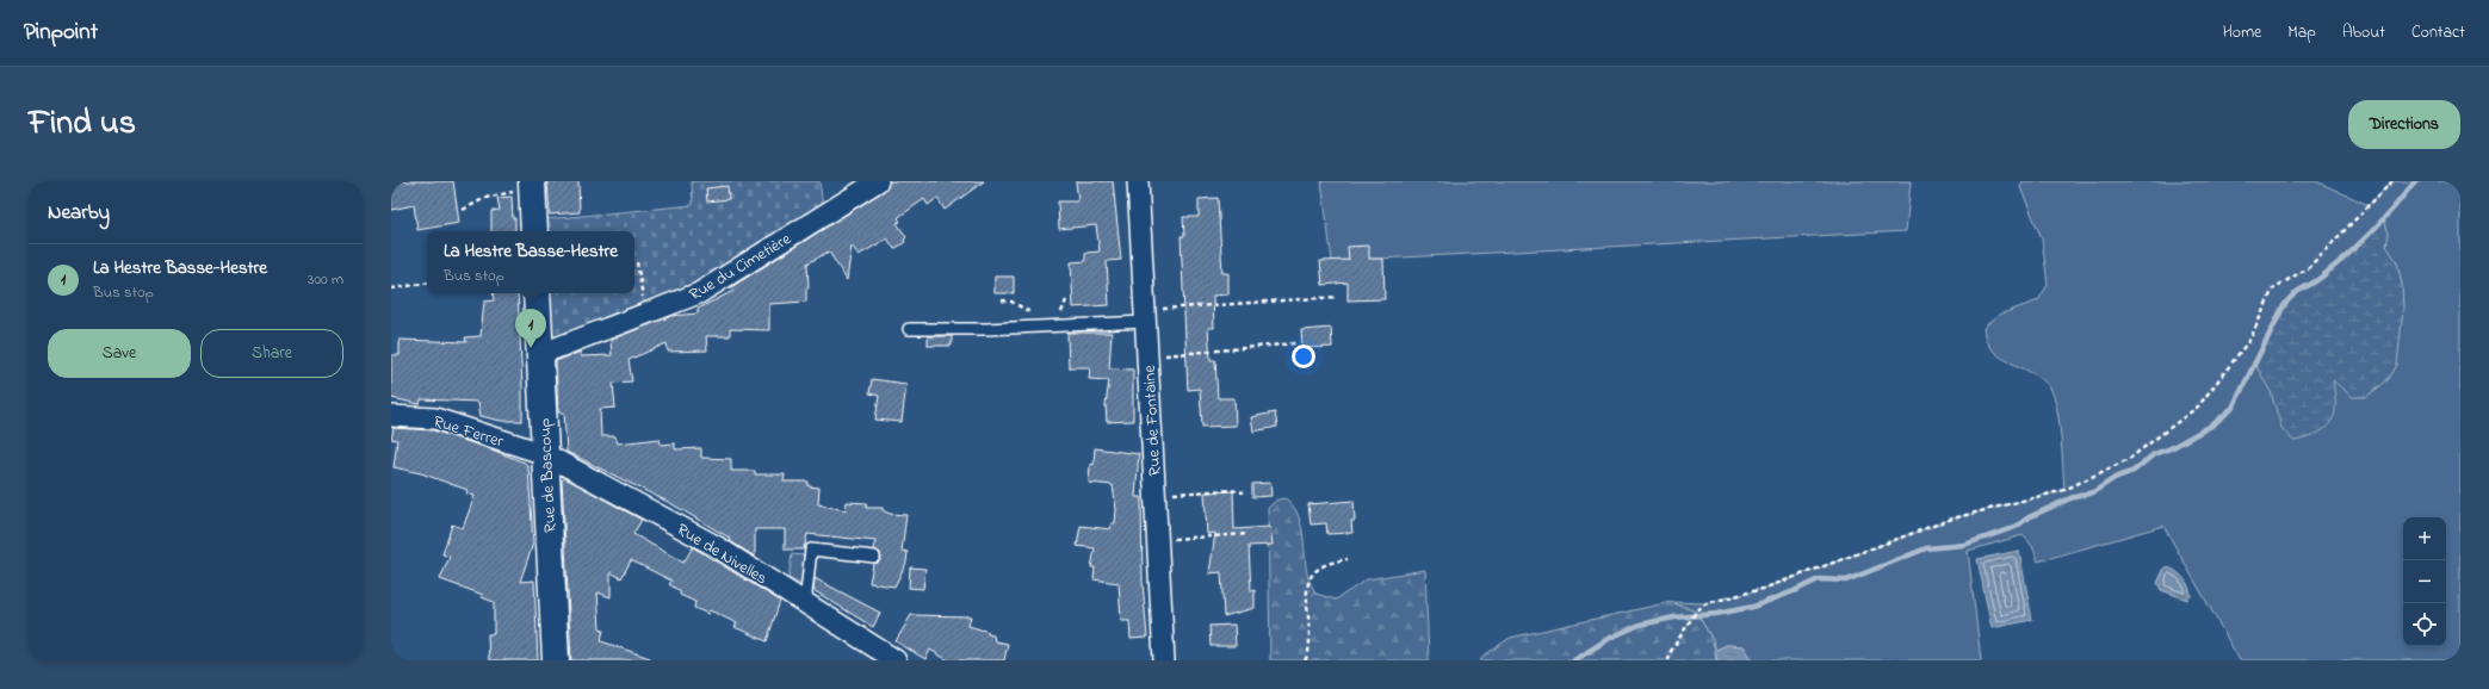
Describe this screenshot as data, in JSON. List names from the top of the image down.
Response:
{
  "streets": {
    "main road": ["Rue de Bascoup"],
    "street": [
      "Rue du Cimetière",
      "Rue de Fontaine",
      "Rue Ferrer",
      "Rue de Nivelles"
    ]
  },
  "crossings": [
    ["Rue du Cimetière", "Rue de Bascoup"],
    ["Rue Ferrer", "Rue de Bascoup"],
    ["Rue Ferrer", "Rue de Nivelles"],
    ["Rue de Bascoup", "Rue de Nivelles"]
  ],
  "page": {
    "header": "Pinpoint",
    "nav": [
      "Home",
      "Map",
      "About",
      "Contact"
    ],
    "title": "Find us",
    "buttons": [
      "Directions",
      ["Save", "Share"]
    ],
    "heading": "Nearby",
    "popup": ["La Hestre Basse-Hestre", "Bus stop"],
    "list": [
      {
        "mark": "1",
        "name": "La Hestre Basse-Hestre",
        "note": "Bus stop",
        "value": "300 m"
      }
    ],
    "pins": "1",
    "map_buttons": ["+", "−"]
  }
}
